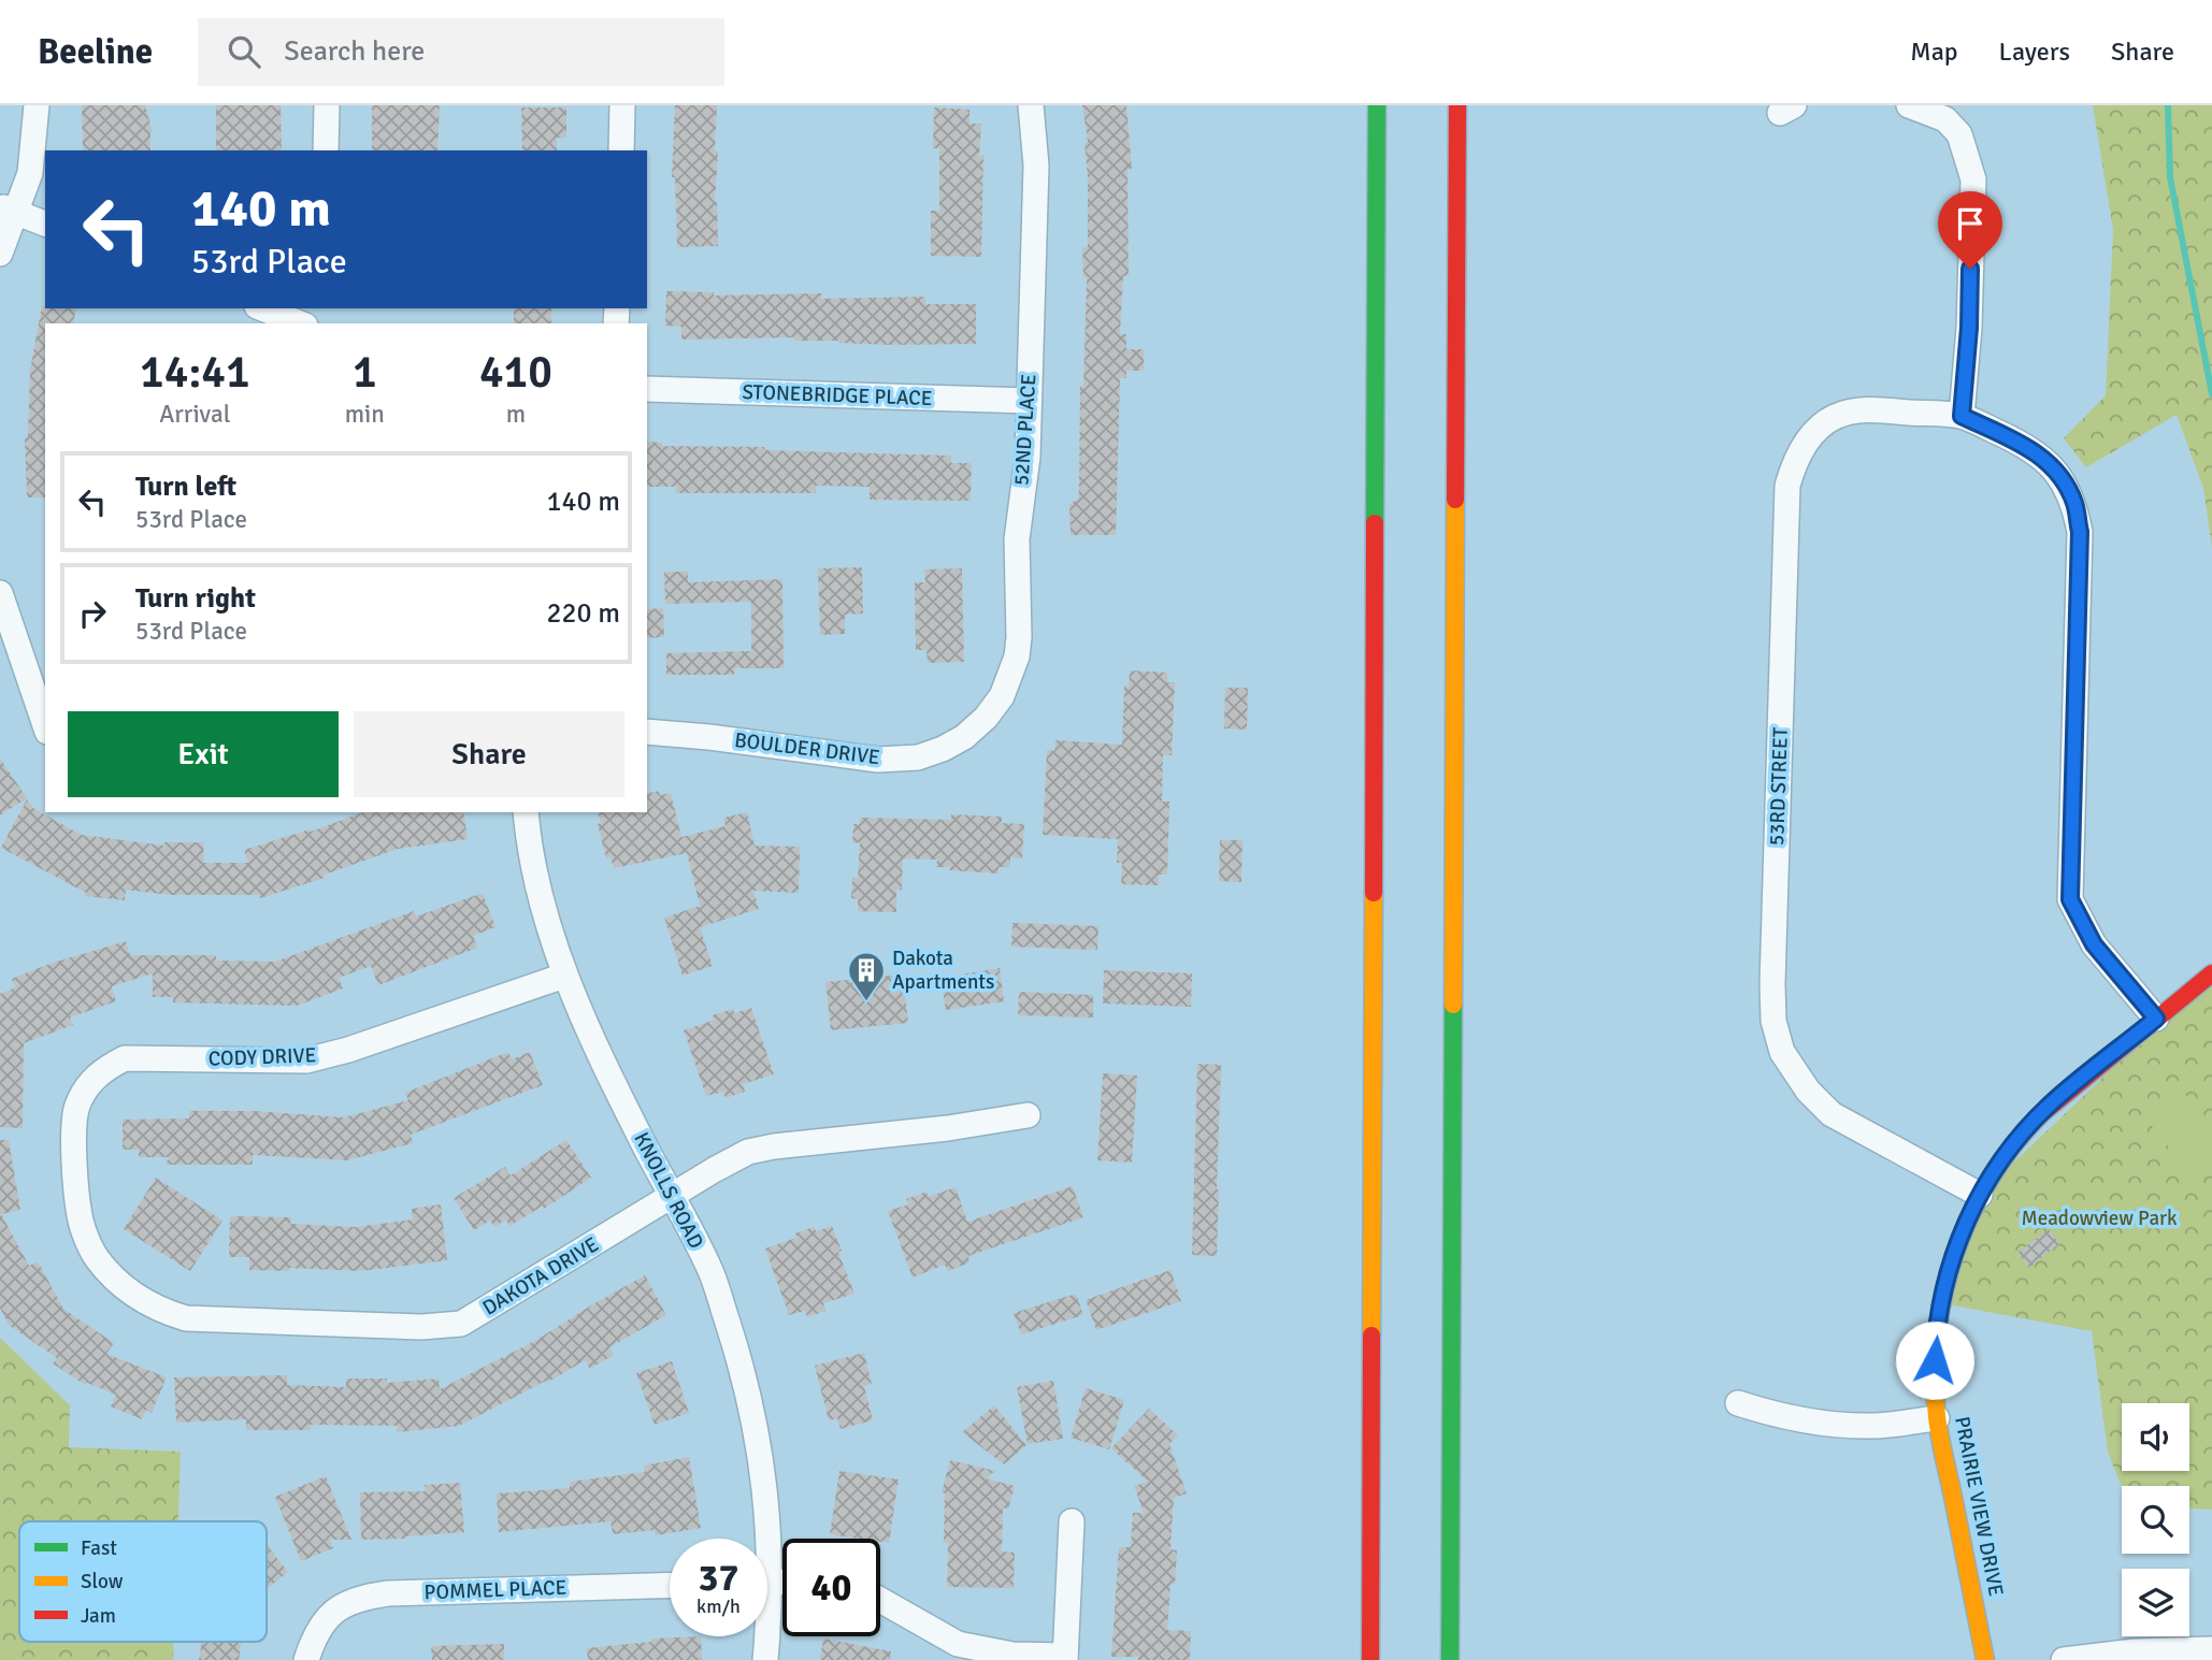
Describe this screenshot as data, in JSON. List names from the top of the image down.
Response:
{
  "streets": {
    "main road": ["PRAIRIE VIEW DRIVE"],
    "street": [
      "STONEBRIDGE PLACE",
      "52ND PLACE",
      "BOULDER DRIVE",
      "53RD STREET",
      "CODY DRIVE",
      "KNOLLS ROAD",
      "DAKOTA DRIVE",
      "POMMEL PLACE"
    ]
  },
  "crossings": [
    ["STONEBRIDGE PLACE", "52ND PLACE"],
    ["52ND PLACE", "BOULDER DRIVE"],
    ["53RD STREET", "PRAIRIE VIEW DRIVE"],
    ["CODY DRIVE", "KNOLLS ROAD"],
    ["CODY DRIVE", "DAKOTA DRIVE"],
    ["KNOLLS ROAD", "DAKOTA DRIVE"]
  ],
  "parks": ["Meadowview Park"],
  "places": {
    "building": ["Dakota Apartments"]
  },
  "legend": ["Fast", "Slow", "Jam"],
  "page": {
    "header": "Beeline",
    "search": "Search here",
    "nav": ["Map", "Layers", "Share"],
    "turn": ["140 m", "53rd Place"],
    "eta": [
      "14:41",
      "Arrival",
      "1",
      "min",
      "410",
      "m"
    ],
    "list": [
      {
        "name": "Turn left",
        "note": "53rd Place",
        "value": "140 m"
      },
      {
        "name": "Turn right",
        "note": "53rd Place",
        "value": "220 m"
      }
    ],
    "buttons": ["Exit", "Share"],
    "speed": "37 km/h",
    "limit": "40"
  }
}
